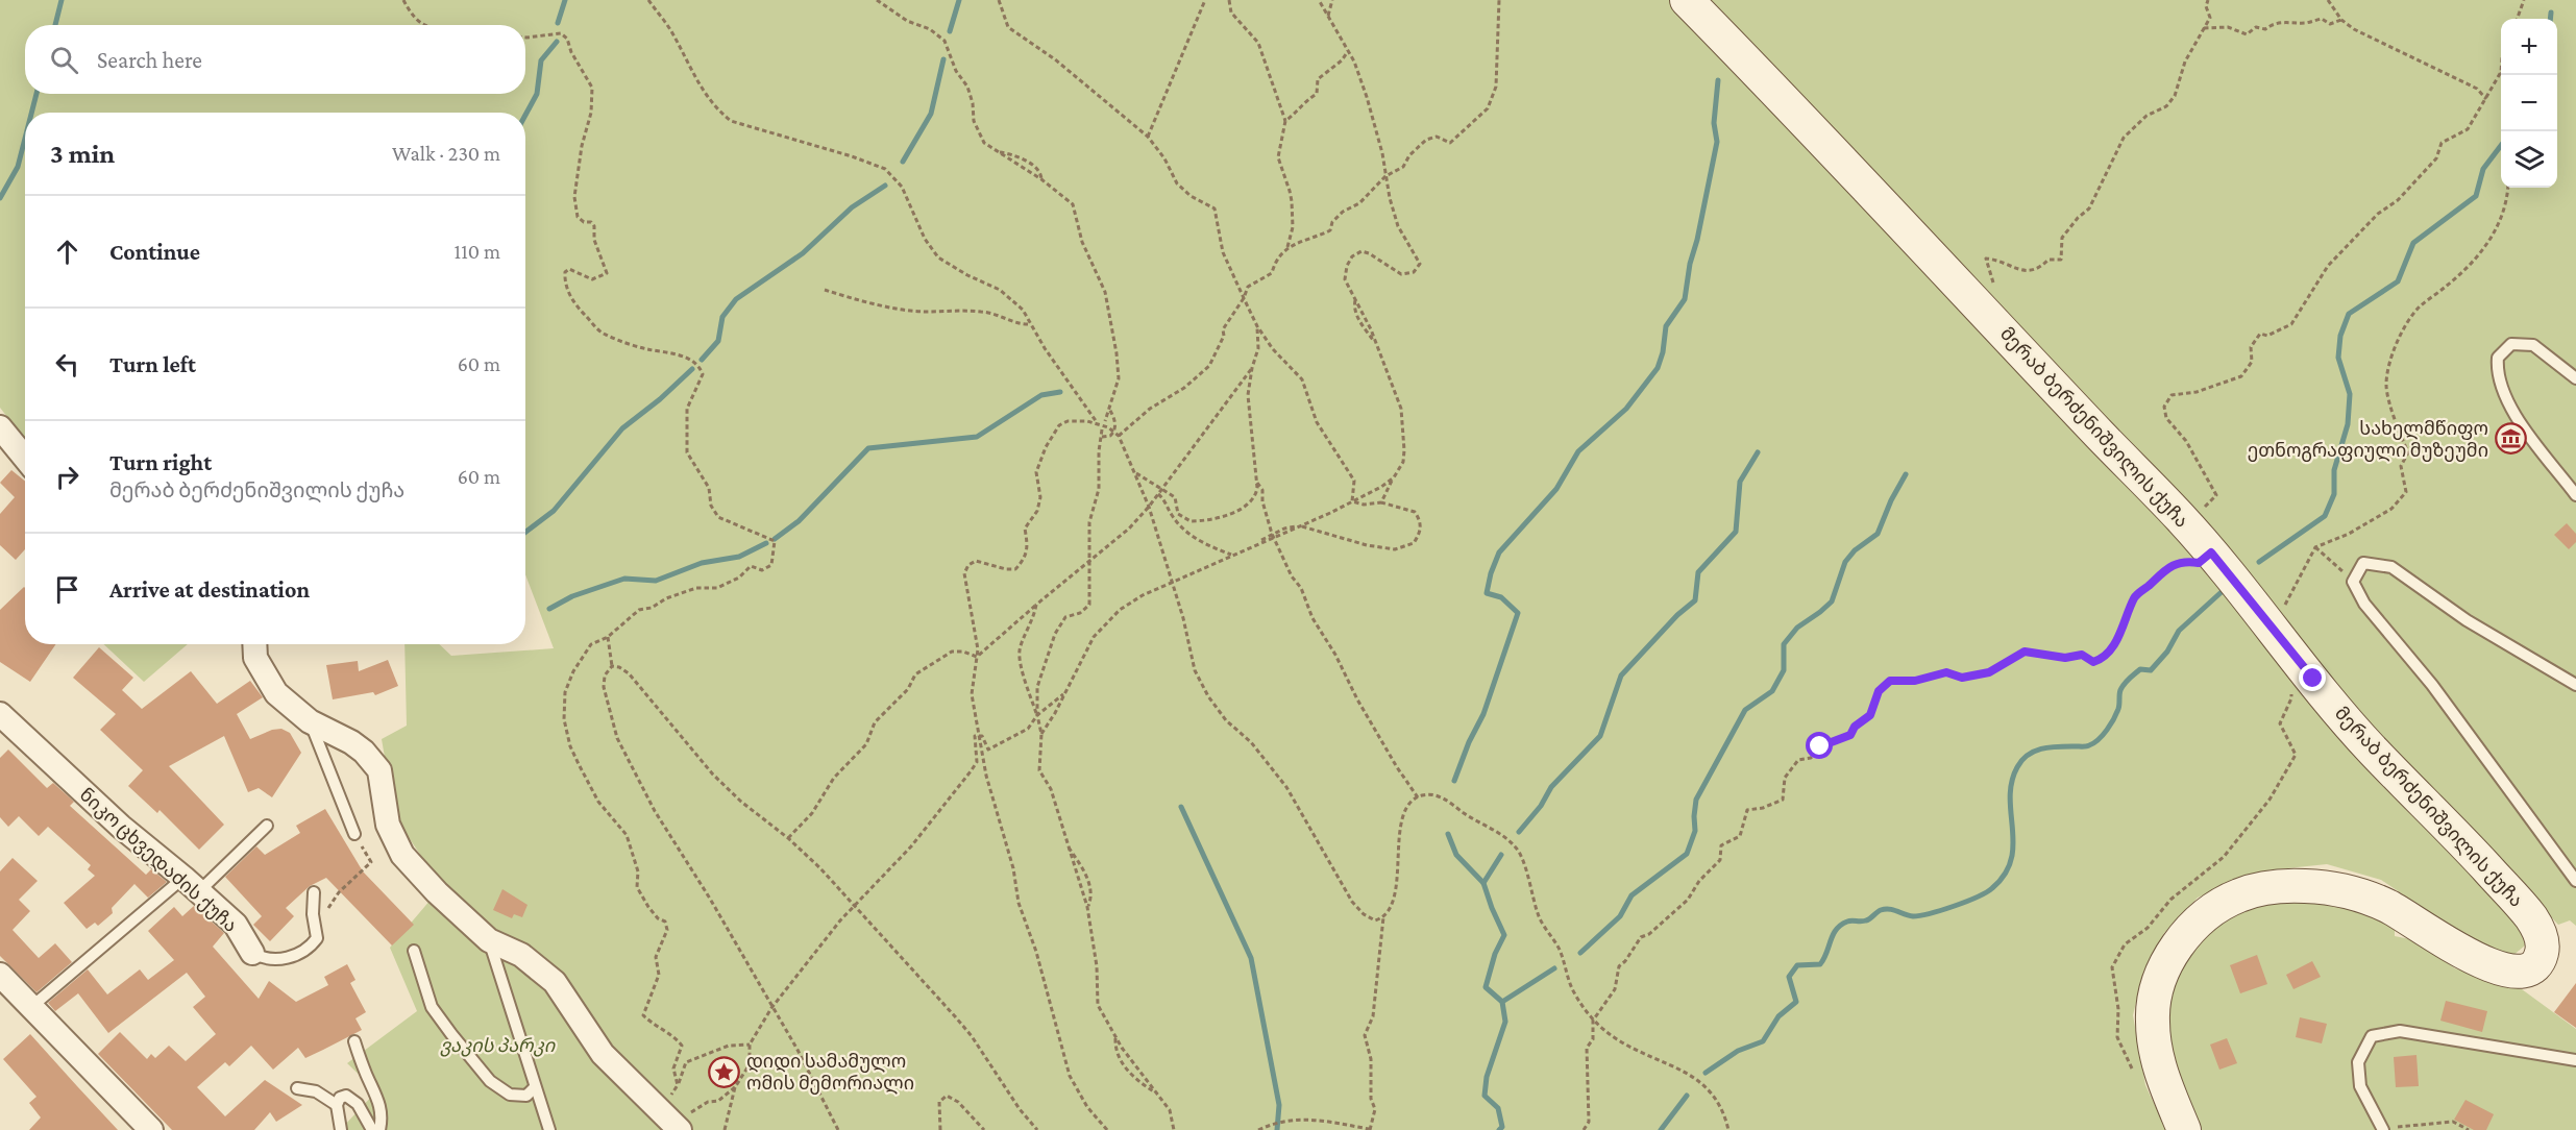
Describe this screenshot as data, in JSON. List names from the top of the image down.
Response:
{
  "streets": {
    "street": ["მერაბ ბერძენიშვილის ქუჩა", "ნიკო ცხვედაძის ქუჩა"]
  },
  "parks": ["ვაკის პარკი"],
  "places": {
    "museum": ["სახელმწიფო ეთნოგრაფიული მუზეუმი"],
    "place": ["დიდი სამამულო ომის მემორიალი"]
  },
  "page": {
    "map_buttons": ["+", "−"],
    "search": "Search here",
    "heading": ["3 min", "Walk · 230 m"],
    "list": [
      ["Continue", "110 m"],
      ["Turn left", "60 m"],
      ["Turn right", "მერაბ ბერძენიშვილის ქუჩა", "60 m"],
      "Arrive at destination"
    ]
  }
}
